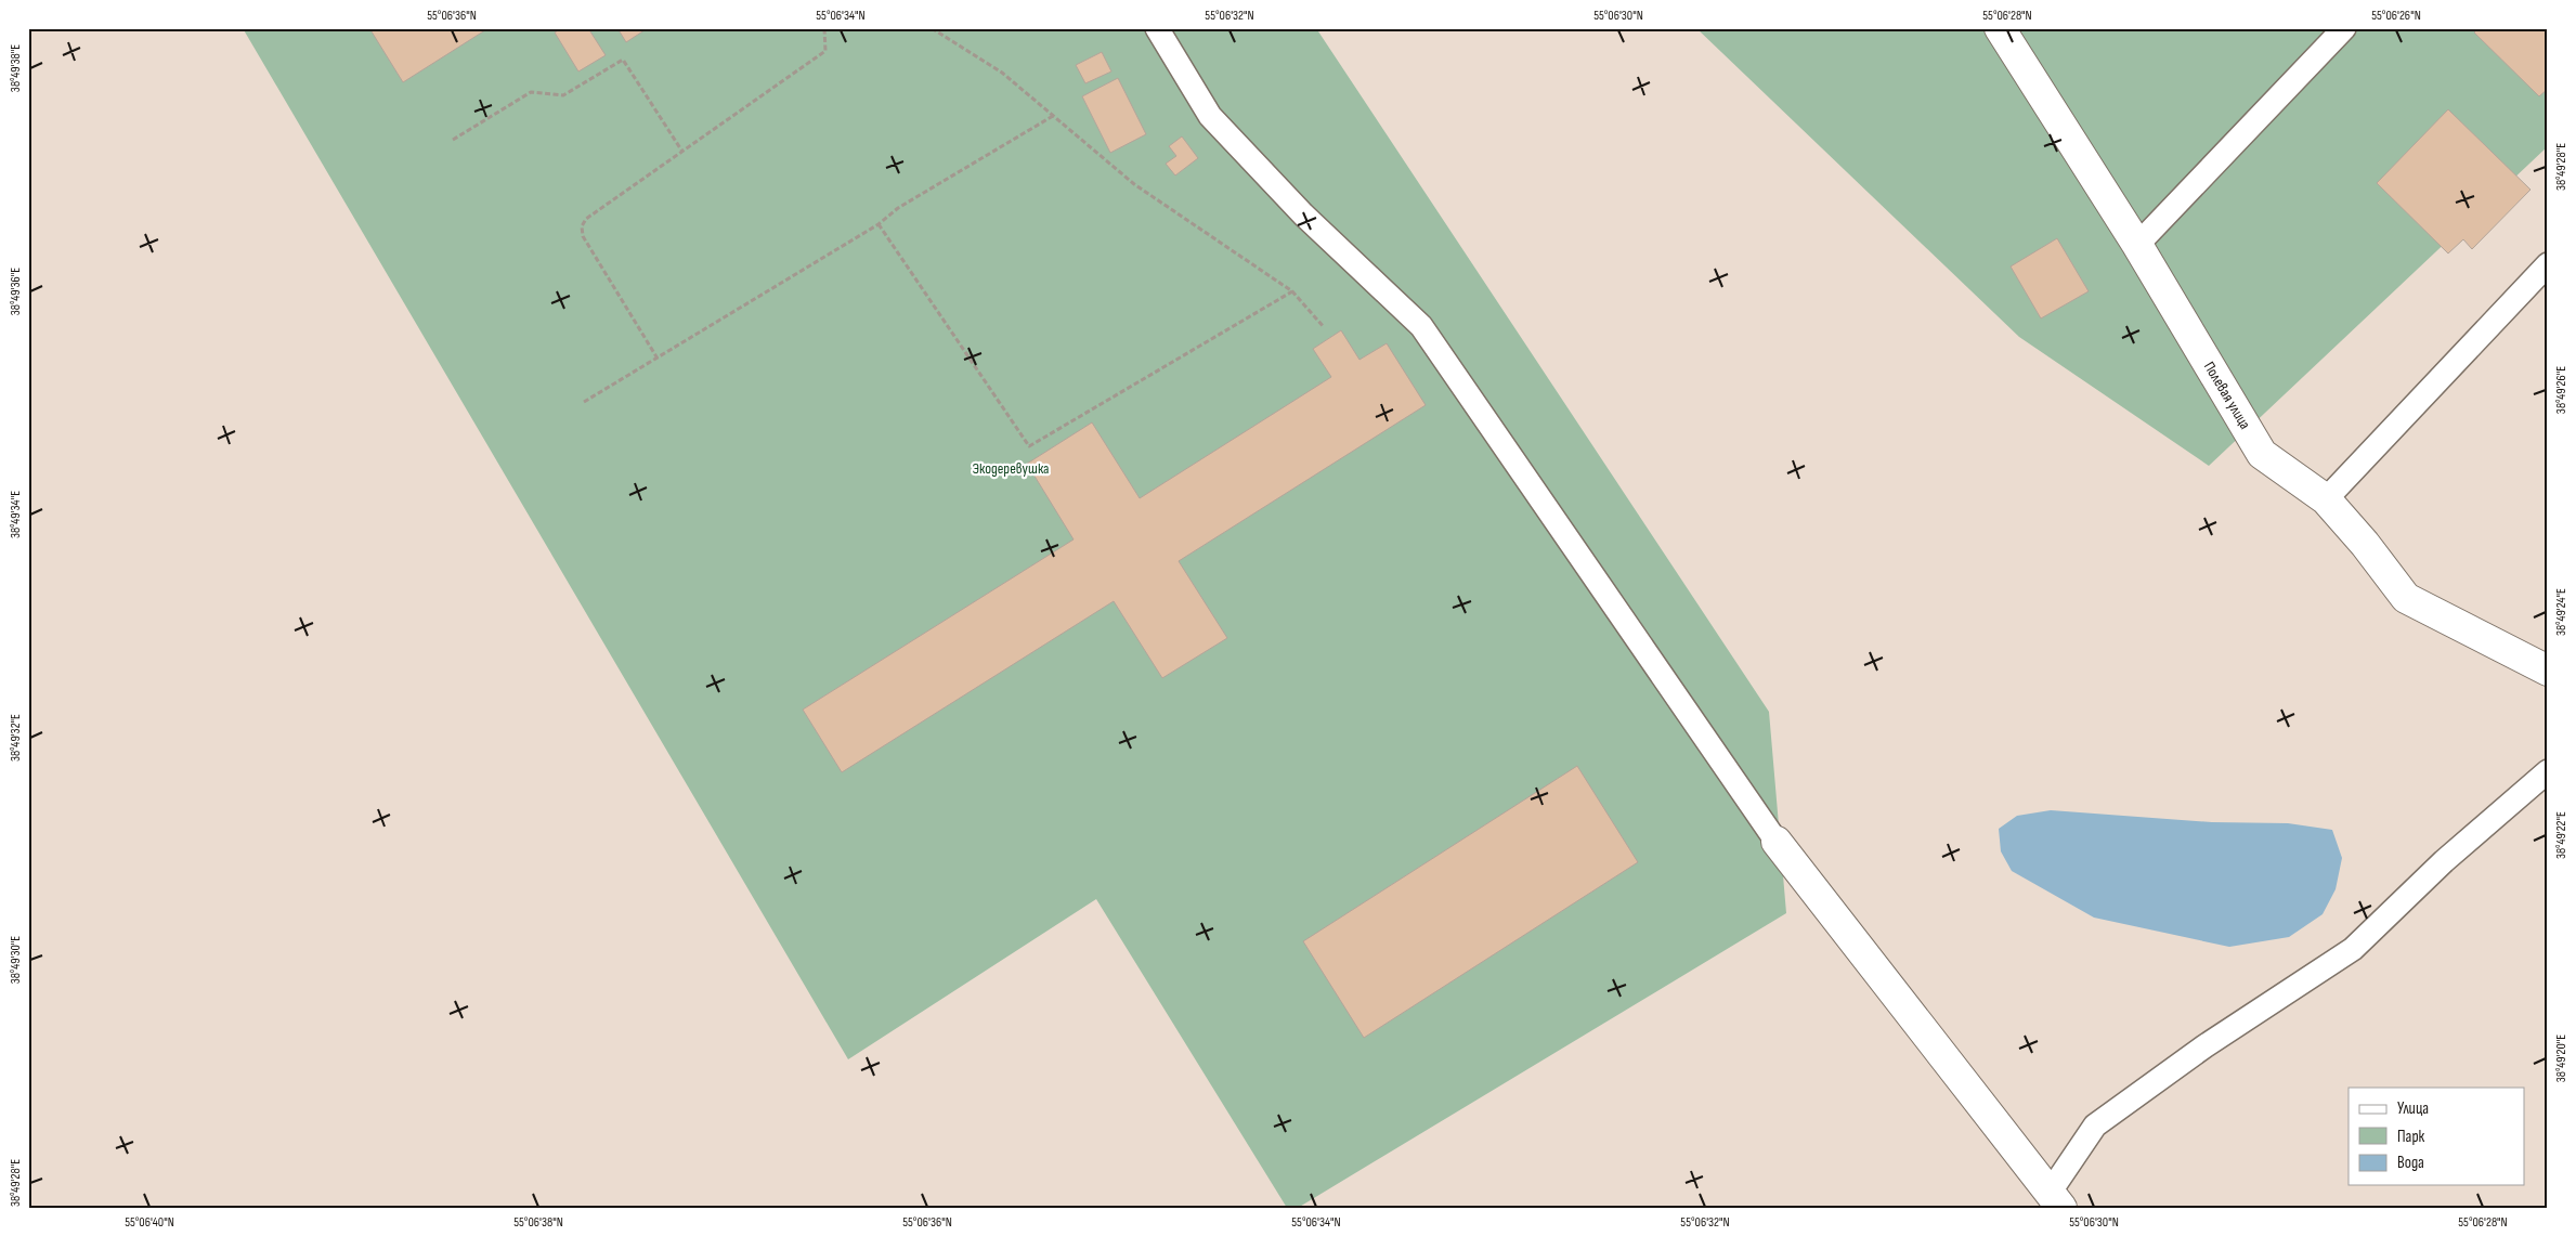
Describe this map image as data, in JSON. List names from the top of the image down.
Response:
{
  "streets": {
    "street": ["Полевая улица"]
  },
  "parks": ["Экодеревушка"],
  "legend": ["Улица", "Парк", "Вода"],
  "coordinates": [
    "55°06'36\"N",
    "55°06'34\"N",
    "55°06'32\"N",
    "55°06'30\"N",
    "55°06'28\"N",
    "55°06'26\"N",
    "38°49'38\"E",
    "38°49'28\"E",
    "38°49'36\"E",
    "38°49'26\"E",
    "38°49'34\"E",
    "38°49'24\"E",
    "38°49'32\"E",
    "38°49'22\"E",
    "38°49'30\"E",
    "38°49'20\"E",
    "55°06'40\"N",
    "55°06'38\"N"
  ]
}
